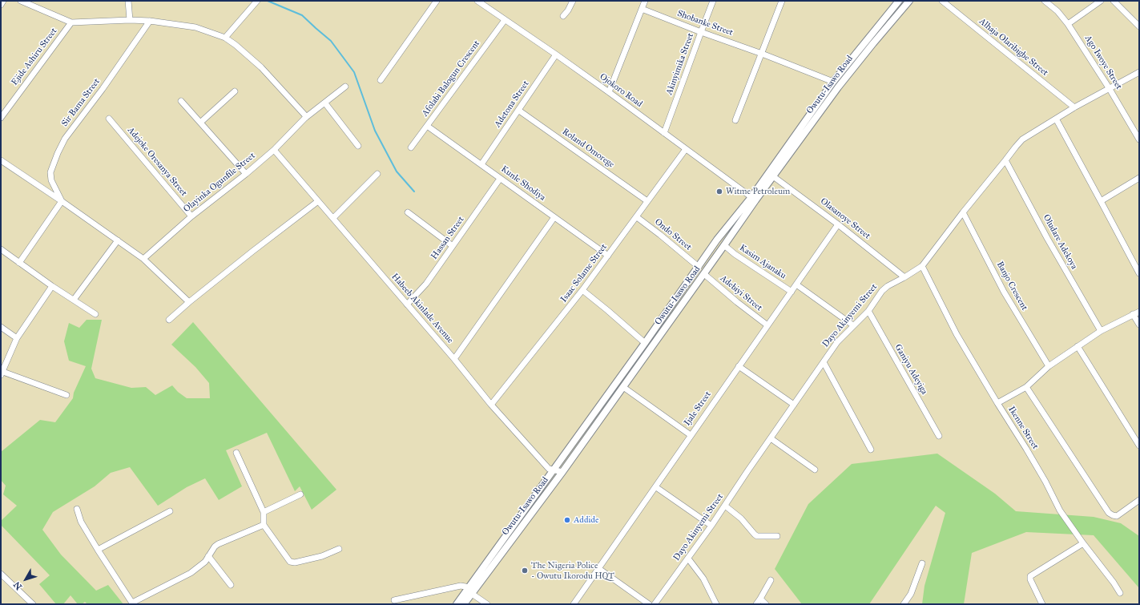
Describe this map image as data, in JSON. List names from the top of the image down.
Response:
{
  "streets": {
    "street": [
      "Shobanke Street",
      "Alhaja Olaribigbe Street",
      "Ejide Ashiru Street",
      "Ago Iwoye Street",
      "Akinyimika Street",
      "Afolabi Balogun Crescent",
      "Owutu-Isawo Road",
      "Ojokoro Road",
      "Sir Bama Street",
      "Adetona Street",
      "Roland Omorege",
      "Adejoke Oresanya Street",
      "Olayinka Ogunfile Street",
      "Kunle Shodiya",
      "Olasanoye Street",
      "Ondo Street",
      "Hassan Street",
      "Oludare Adekoya",
      "Kasim Ajanaku",
      "Isaac Solame Street",
      "Banjo Crescent",
      "Adebiyi Street",
      "Habeeb Akinlade Avenue",
      "Dayo Akinyemi Street",
      "Ganiyu Adeyiga",
      "Ijale Street",
      "Ikenne Street"
    ]
  },
  "crossings": [
    ["Shobanke Street", "Akinyimika Street"],
    ["Shobanke Street", "Owutu-Isawo Road"],
    ["Alhaja Olaribigbe Street", "Dayo Akinyemi Street"],
    ["Ago Iwoye Street", "Dayo Akinyemi Street"],
    ["Akinyimika Street", "Ojokoro Road"],
    ["Afolabi Balogun Crescent", "Ojokoro Road"],
    ["Afolabi Balogun Crescent", "Kunle Shodiya"],
    ["Owutu-Isawo Road", "Ojokoro Road"],
    ["Owutu-Isawo Road", "Olasanoye Street"],
    ["Owutu-Isawo Road", "Ondo Street"],
    ["Owutu-Isawo Road", "Kasim Ajanaku"],
    ["Owutu-Isawo Road", "Adebiyi Street"],
    ["Owutu-Isawo Road", "Habeeb Akinlade Avenue"],
    ["Ojokoro Road", "Adetona Street"],
    ["Ojokoro Road", "Isaac Solame Street"],
    ["Adetona Street", "Roland Omorege"],
    ["Adetona Street", "Kunle Shodiya"],
    ["Roland Omorege", "Isaac Solame Street"],
    ["Adejoke Oresanya Street", "Olayinka Ogunfile Street"],
    ["Olayinka Ogunfile Street", "Habeeb Akinlade Avenue"],
    ["Kunle Shodiya", "Hassan Street"],
    ["Kunle Shodiya", "Isaac Solame Street"],
    ["Olasanoye Street", "Dayo Akinyemi Street"],
    ["Olasanoye Street", "Ijale Street"],
    ["Ondo Street", "Isaac Solame Street"],
    ["Hassan Street", "Habeeb Akinlade Avenue"],
    ["Oludare Adekoya", "Dayo Akinyemi Street"],
    ["Kasim Ajanaku", "Ijale Street"],
    ["Isaac Solame Street", "Habeeb Akinlade Avenue"],
    ["Banjo Crescent", "Dayo Akinyemi Street"],
    ["Adebiyi Street", "Ijale Street"],
    ["Dayo Akinyemi Street", "Ganiyu Adeyiga"],
    ["Dayo Akinyemi Street", "Ikenne Street"]
  ],
  "places": ["Witme Petroleum", "Addide", "The Nigeria Police - Owutu Ikorodu HQT"],
  "north": "bottom left"
}
